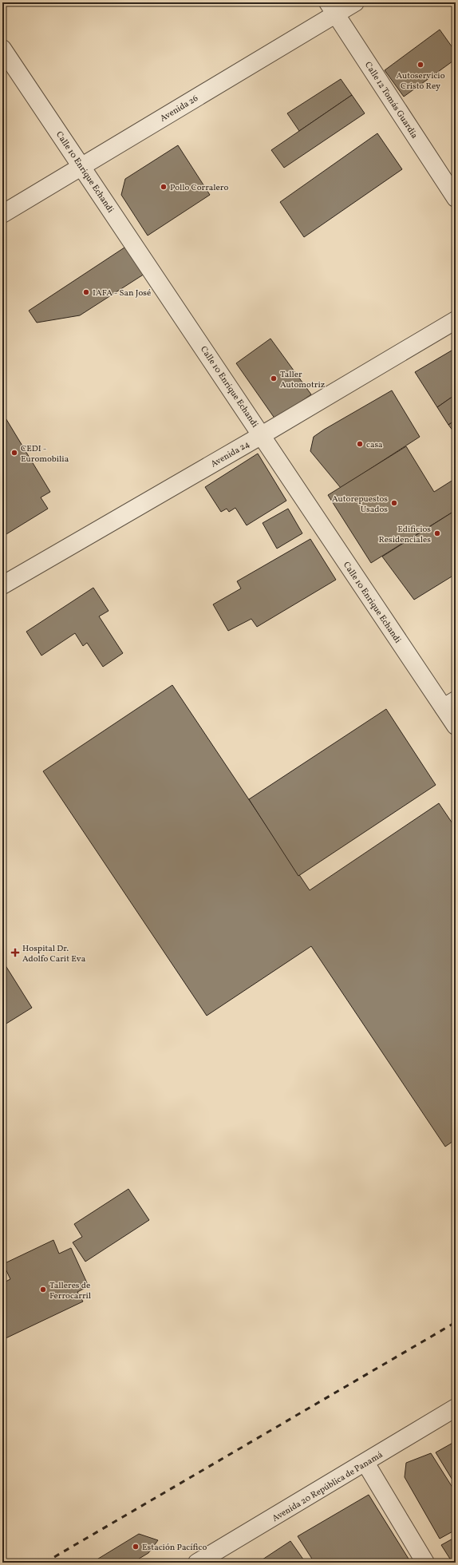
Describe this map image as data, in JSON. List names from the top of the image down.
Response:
{
  "streets": {
    "street": [
      "Calle 12 Tomás Guardia",
      "Avenida 26",
      "Calle 10 Enrique Echandi",
      "Avenida 24",
      "Avenida 20 República de Panamá"
    ]
  },
  "crossings": [
    ["Calle 12 Tomás Guardia", "Avenida 26"],
    ["Avenida 26", "Calle 10 Enrique Echandi"],
    ["Calle 10 Enrique Echandi", "Avenida 24"]
  ],
  "places": {
    "other": [
      "Autoservicio Cristo Rey",
      "Pollo Corralero",
      "IAFA - San José",
      "Taller Automotriz",
      "casa",
      "CEDI - Euromobilia",
      "Autorepuestos Usados",
      "Edificios Residenciales",
      "Talleres de Ferrocarril",
      "Estación Pacífico"
    ],
    "health": ["Hospital Dr. Adolfo Carit Eva"]
  }
}
